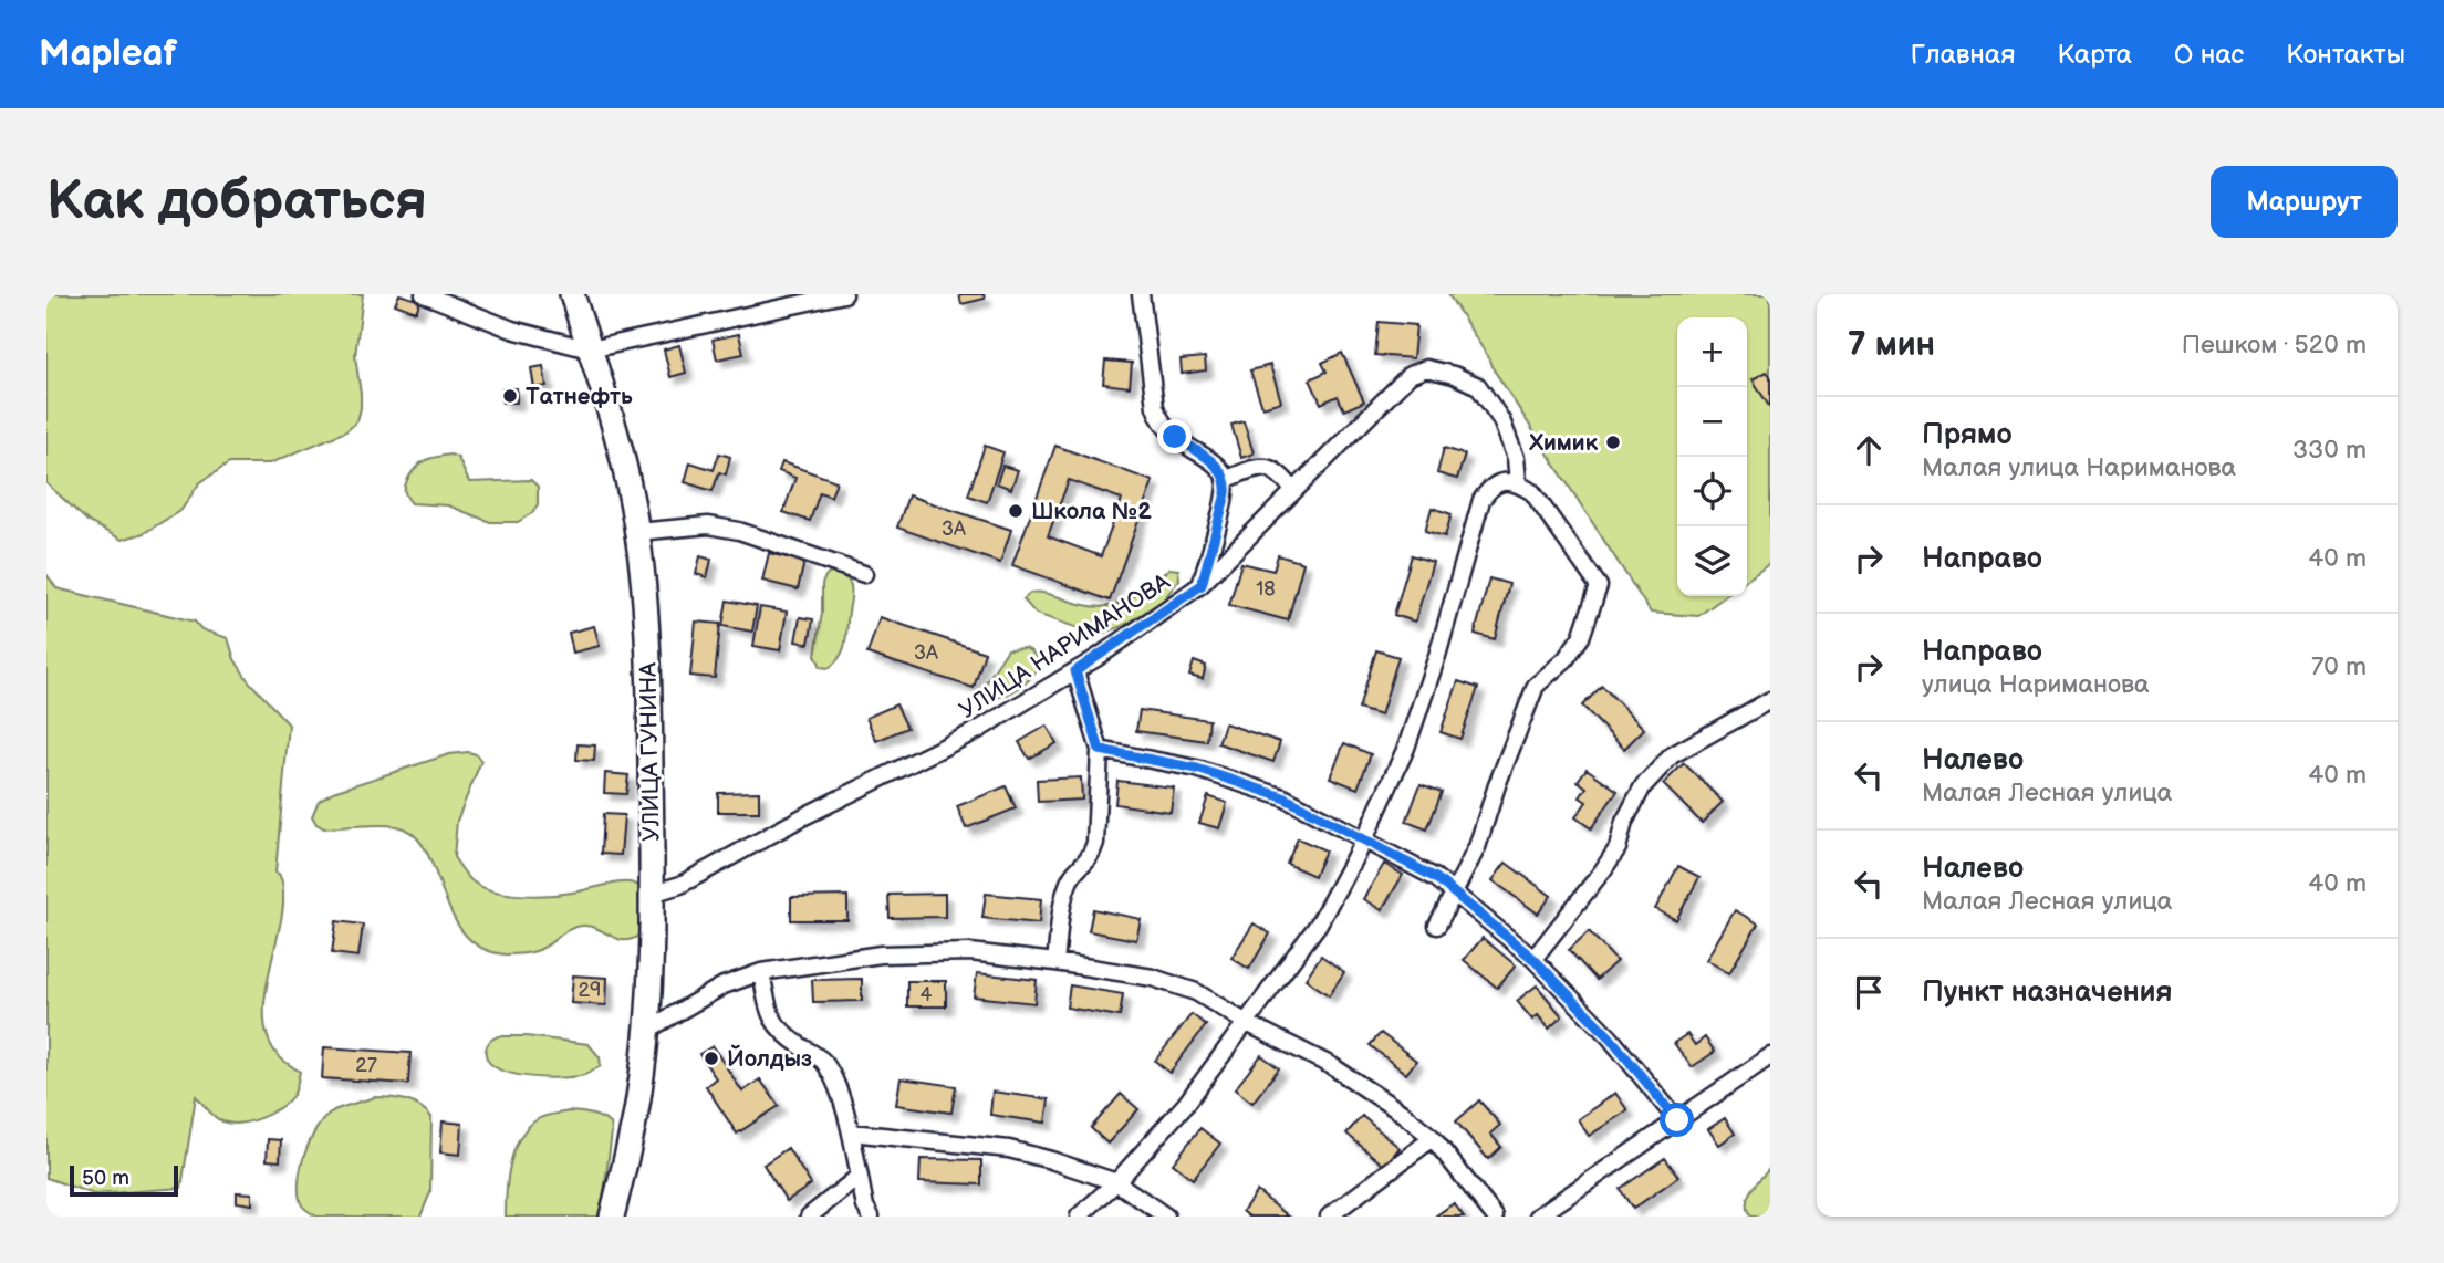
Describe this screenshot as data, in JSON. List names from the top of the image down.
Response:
{
  "streets": {
    "main road": ["УЛИЦА ГУНИНА"],
    "street": ["УЛИЦА НАРИМАНОВА"]
  },
  "crossings": [
    ["УЛИЦА НАРИМАНОВА", "УЛИЦА ГУНИНА"]
  ],
  "places": [
    "Татнефть",
    "Химик",
    "Школа №2",
    "Йолдыз"
  ],
  "house_numbers": [
    "3А",
    "18",
    "3А",
    "29",
    "4",
    "27"
  ],
  "scale_bar": "50 m",
  "page": {
    "header": "Mapleaf",
    "nav": [
      "Главная",
      "Карта",
      "О нас",
      "Контакты"
    ],
    "buttons": "Маршрут",
    "title": "Как добраться",
    "heading": ["7 мин", "Пешком · 520 m"],
    "map_buttons": ["+", "−"],
    "list": [
      ["Прямо", "Малая улица Нариманова", "330 m"],
      ["Направо", "40 m"],
      ["Направо", "улица Нариманова", "70 m"],
      ["Налево", "Малая Лесная улица", "40 m"],
      ["Налево", "Малая Лесная улица", "40 m"],
      "Пункт назначения"
    ],
    "scale": "50 m"
  }
}
